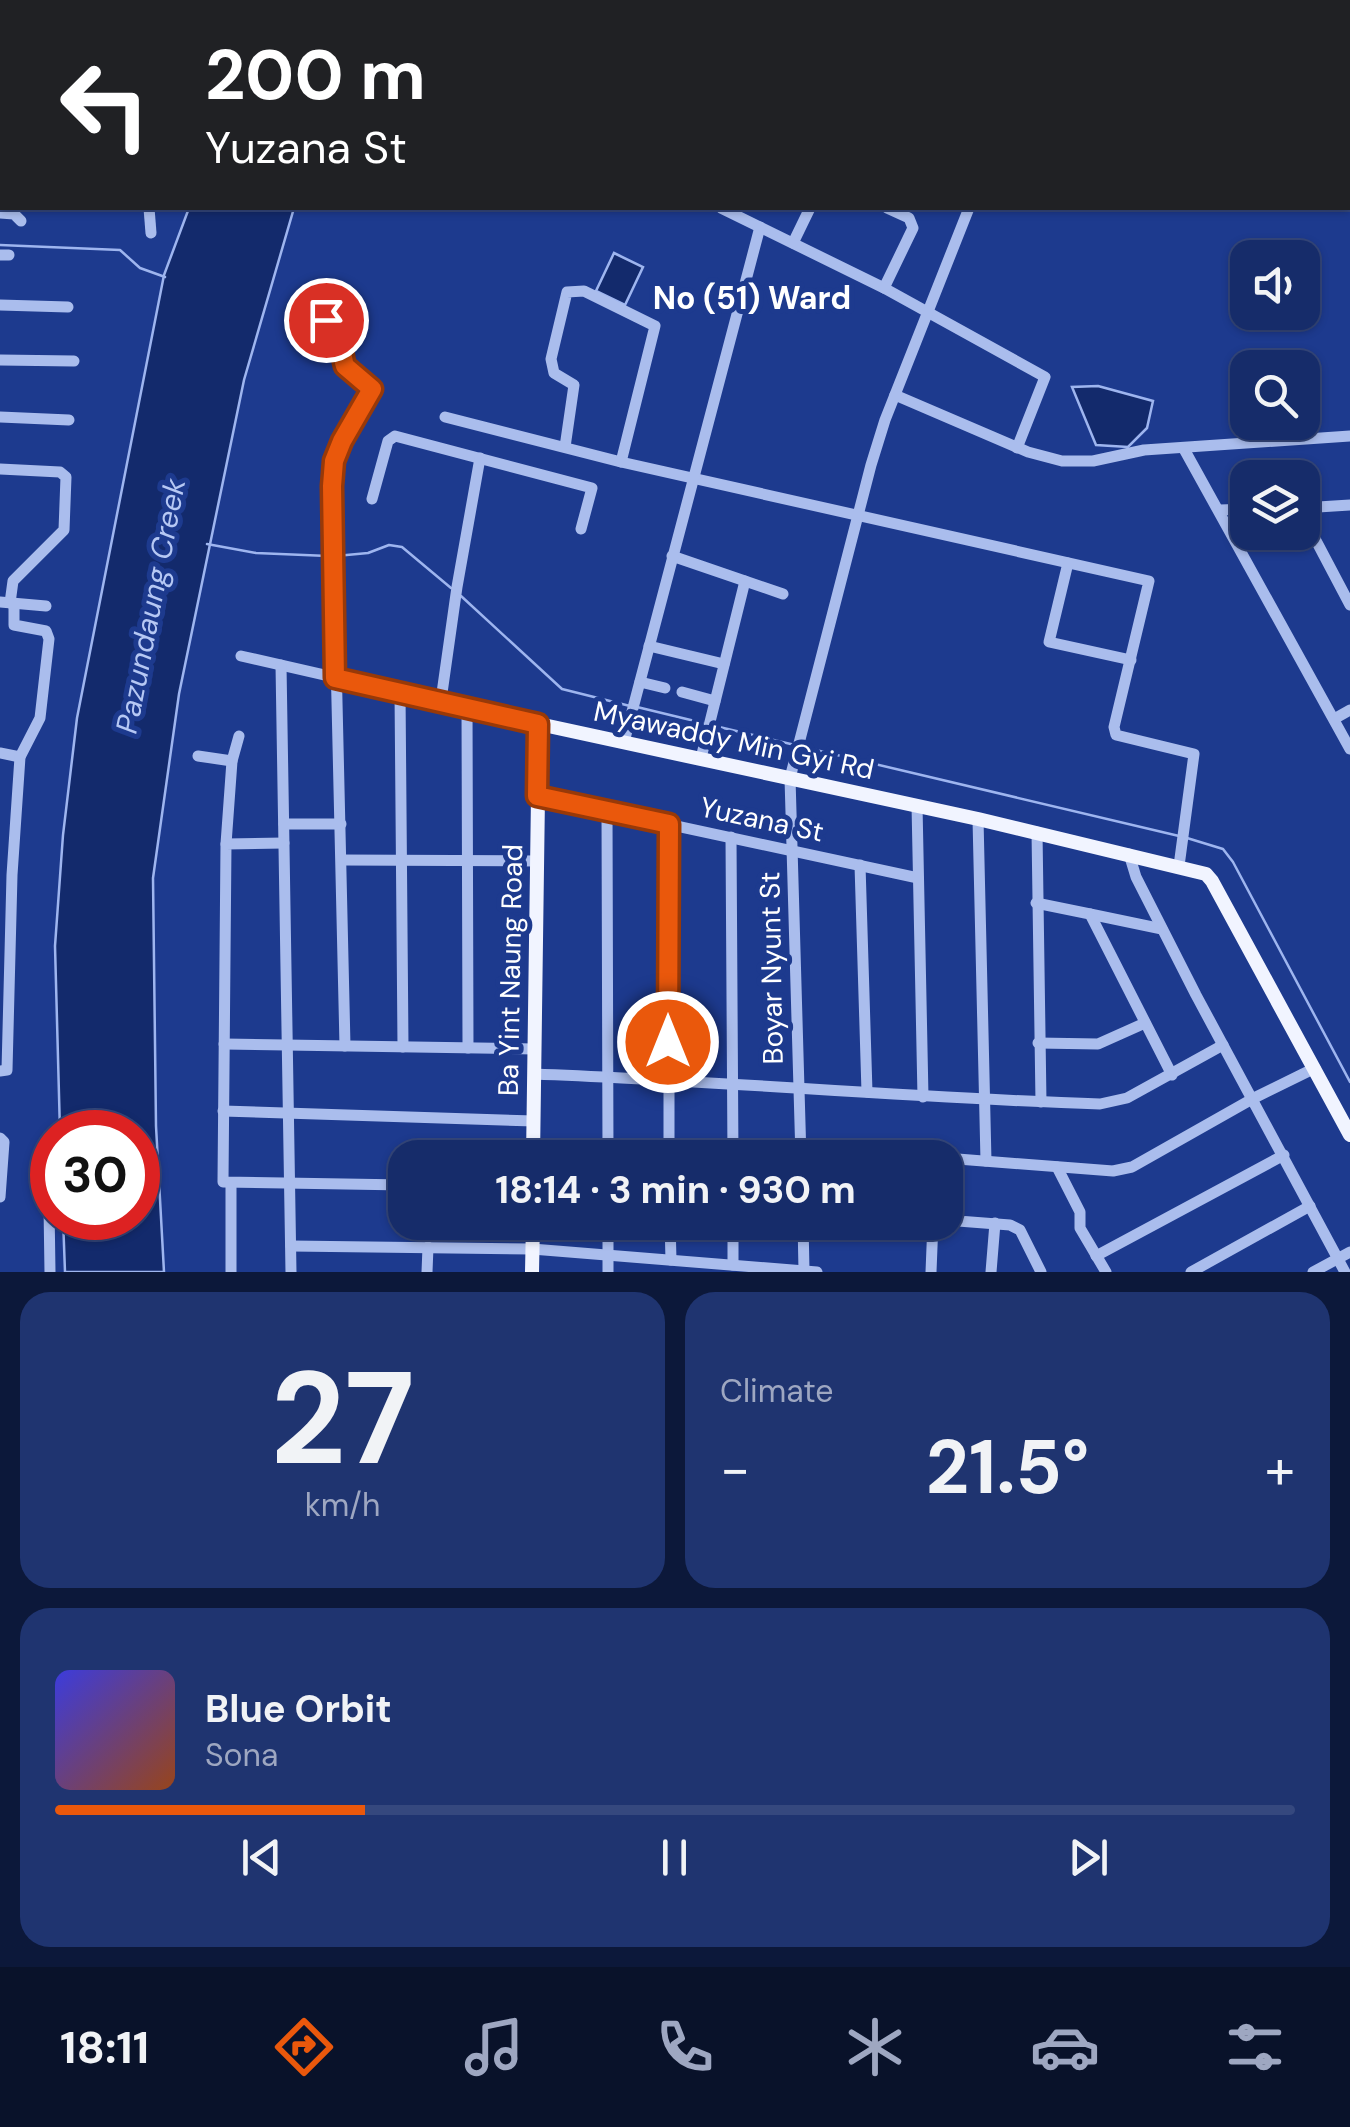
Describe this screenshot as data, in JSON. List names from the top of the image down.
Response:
{
  "streets": {
    "main road": ["Myawaddy Min Gyi Rd", "Ba Yint Naung Road"],
    "street": ["Yuzana St", "Boyar Nyunt St"]
  },
  "crossings": [
    ["Myawaddy Min Gyi Rd", "Boyar Nyunt St"],
    ["Myawaddy Min Gyi Rd", "Ba Yint Naung Road"],
    ["Yuzana St", "Boyar Nyunt St"],
    ["Yuzana St", "Ba Yint Naung Road"]
  ],
  "districts": ["No (51) Ward"],
  "water": ["Pazundaung Creek"],
  "page": {
    "turn": ["200 m", "Yuzana St"],
    "limit": "30",
    "trip": "18:14 · 3 min · 930 m",
    "tile": [
      ["27", "km/h"],
      "Climate"
    ],
    "heat": ["−", "21.5°", "+"],
    "song": ["Blue Orbit", "Sona"],
    "tabs": "18:11"
  }
}
